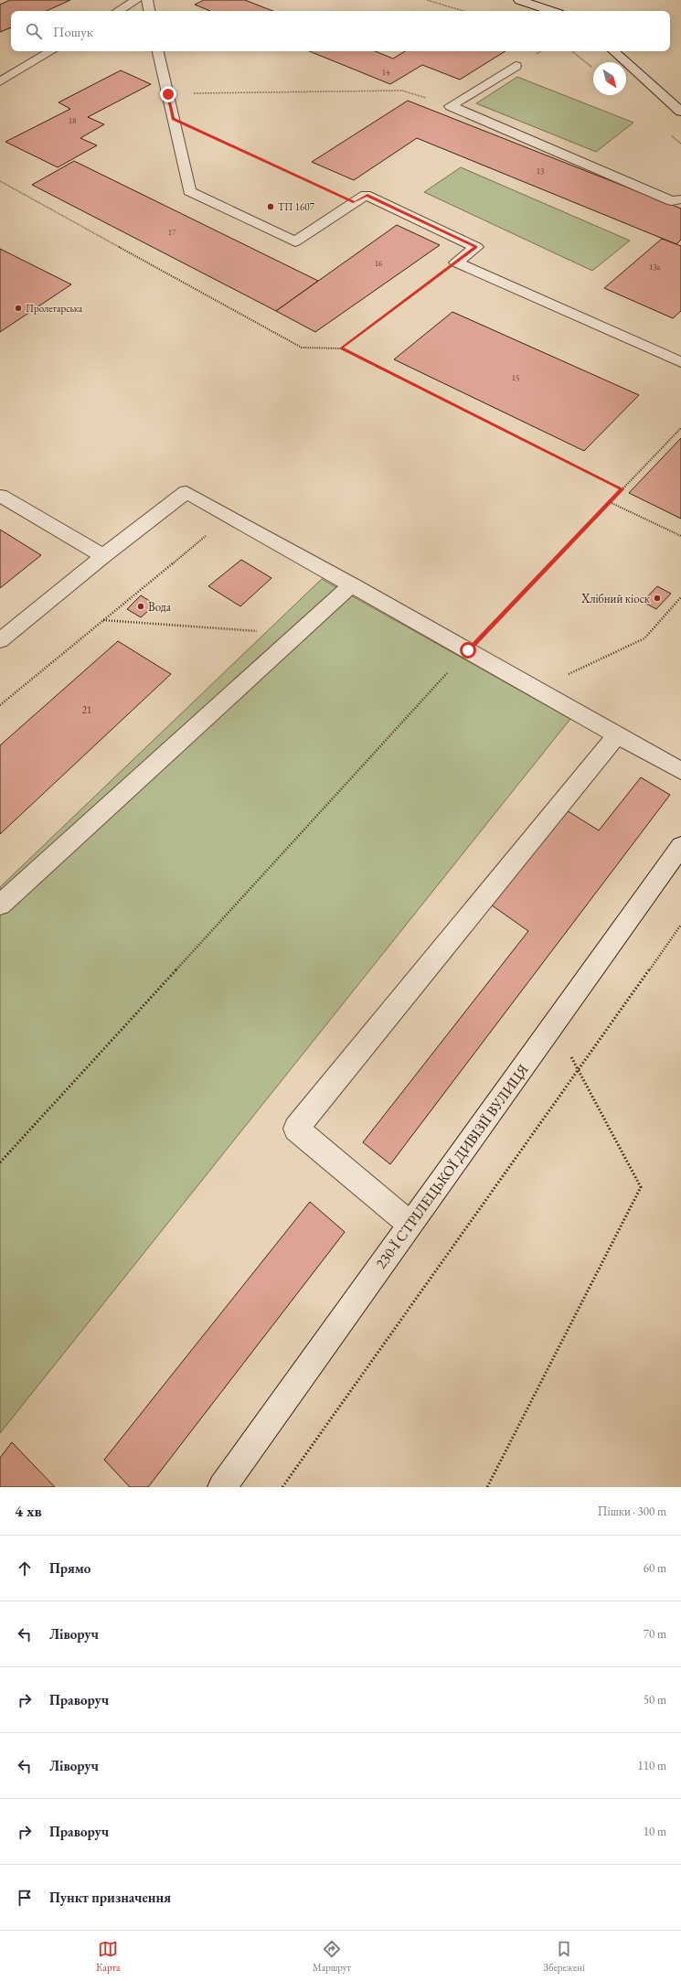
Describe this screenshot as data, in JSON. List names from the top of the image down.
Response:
{
  "streets": {
    "street": ["230-Ї СТРІЛЕЦЬКОЇ ДИВІЗІЇ ВУЛИЦЯ"]
  },
  "places": [
    "ТП 1607",
    "Пролетарська",
    "Хлібний кіоск",
    "Вода"
  ],
  "house_numbers": [
    "14",
    "18",
    "13",
    "17",
    "16",
    "13а",
    "15",
    "21"
  ],
  "north": "bottom right",
  "page": {
    "search": "Пошук",
    "heading": ["4 хв", "Пішки · 300 m"],
    "list": [
      ["Прямо", "60 m"],
      ["Ліворуч", "70 m"],
      ["Праворуч", "50 m"],
      ["Ліворуч", "110 m"],
      ["Праворуч", "10 m"],
      "Пункт призначення"
    ],
    "nav": ["Карта", "Маршрут", "Збережені"]
  }
}
